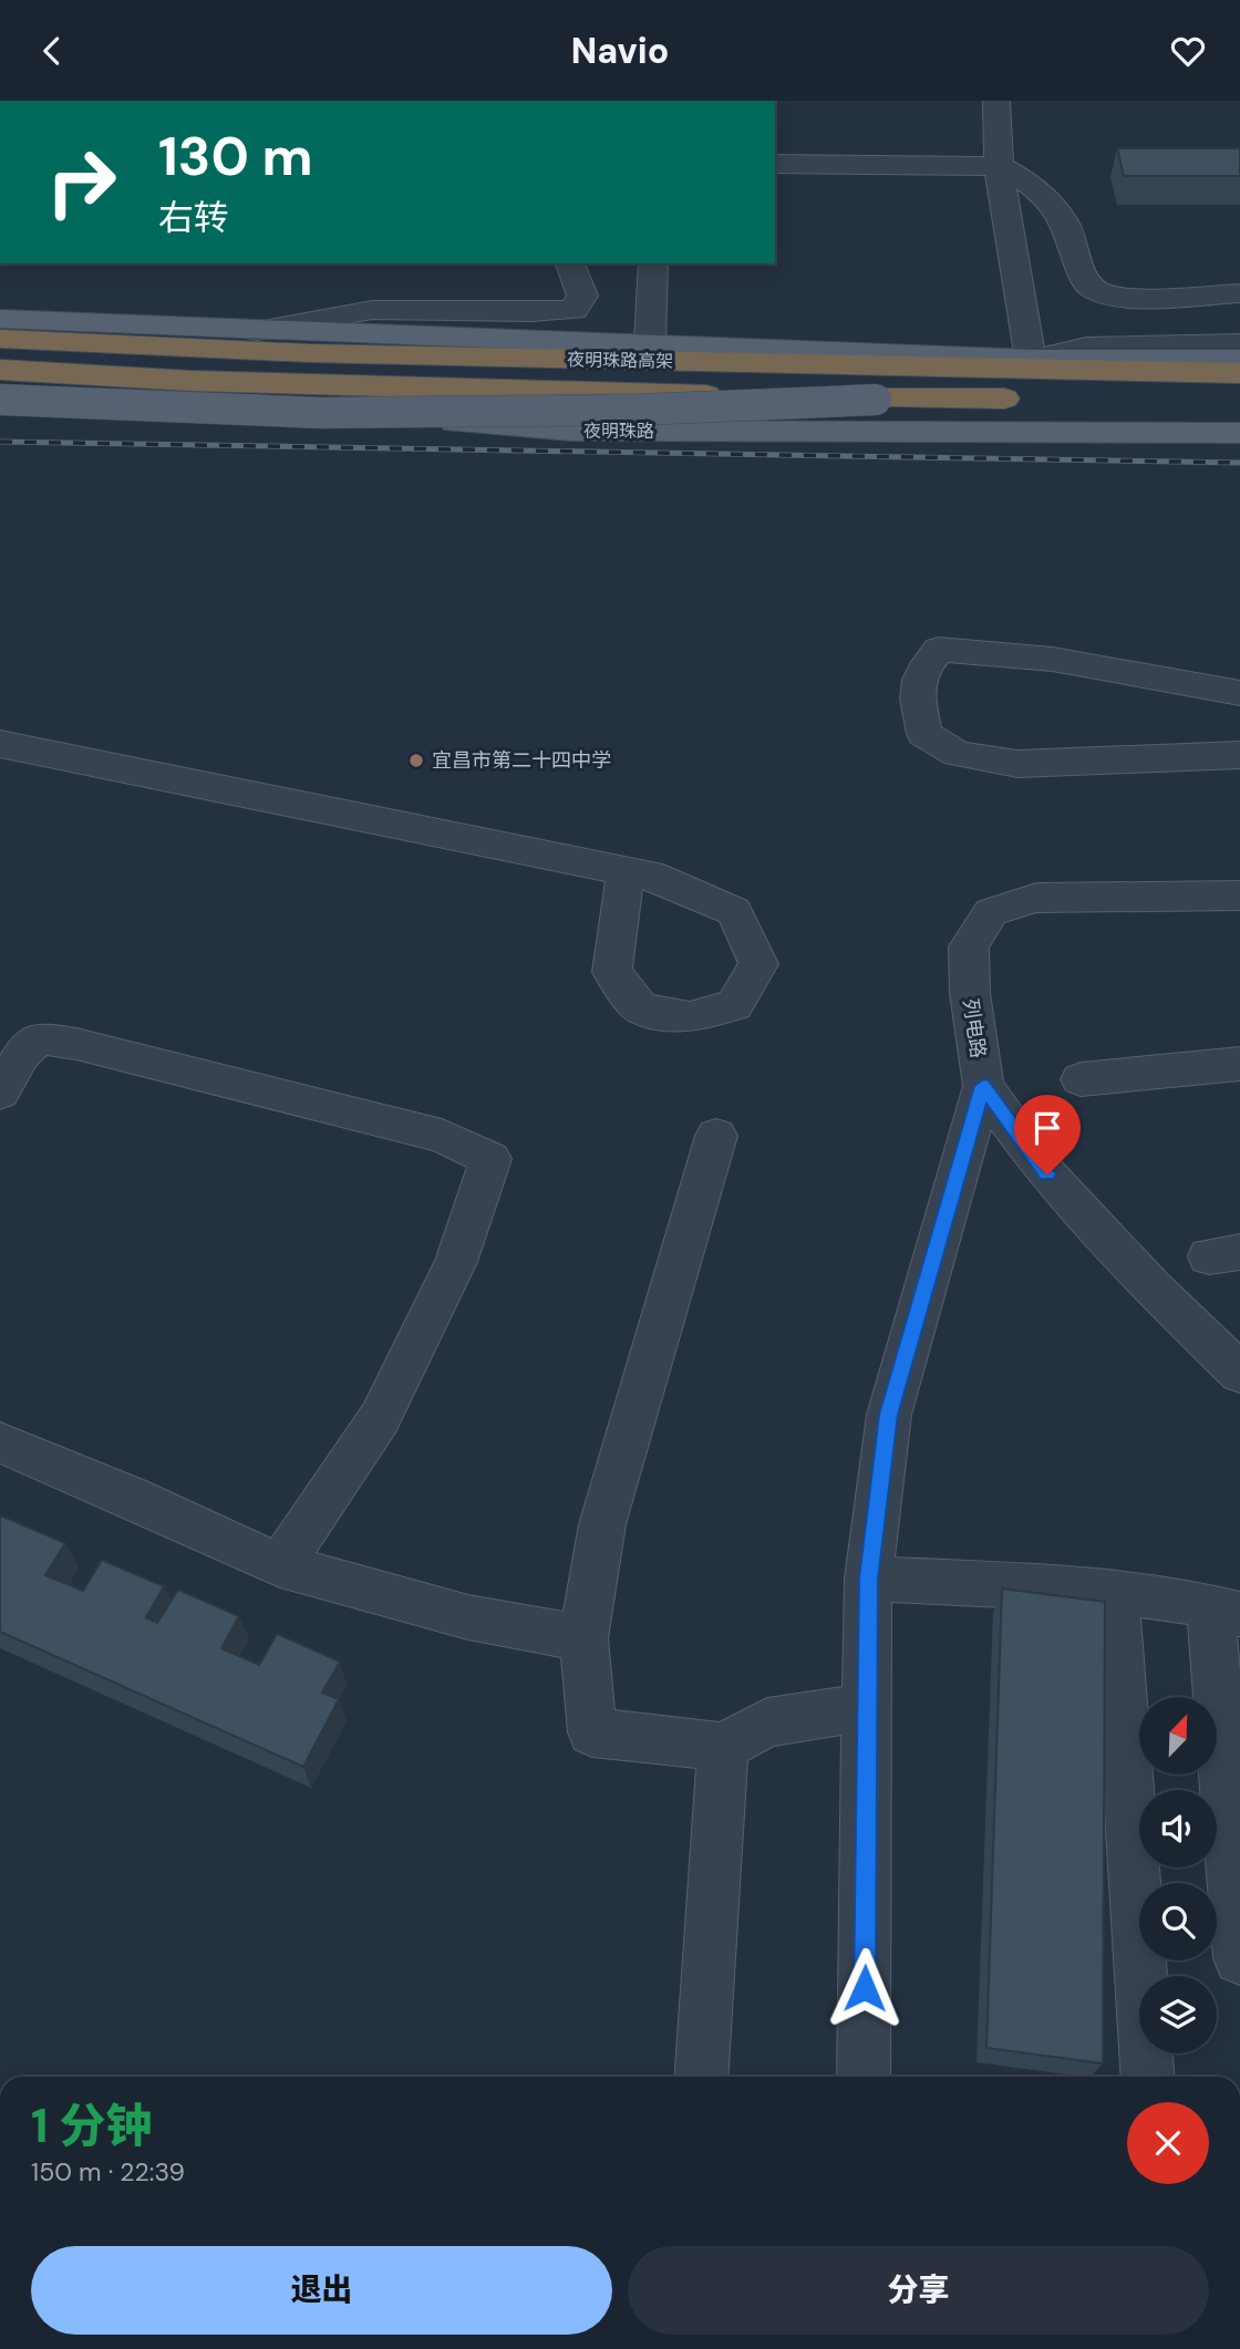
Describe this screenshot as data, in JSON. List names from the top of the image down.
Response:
{
  "streets": {
    "highway": ["夜明珠路高架"],
    "main road": ["夜明珠路"],
    "street": ["列电路"]
  },
  "places": ["宜昌市第二十四中学"],
  "north": "top right",
  "page": {
    "header": "Navio",
    "turn": ["130 m", "右转"],
    "heading": ["1 分钟", "150 m · 22:39"],
    "buttons": ["退出", "分享"]
  }
}
